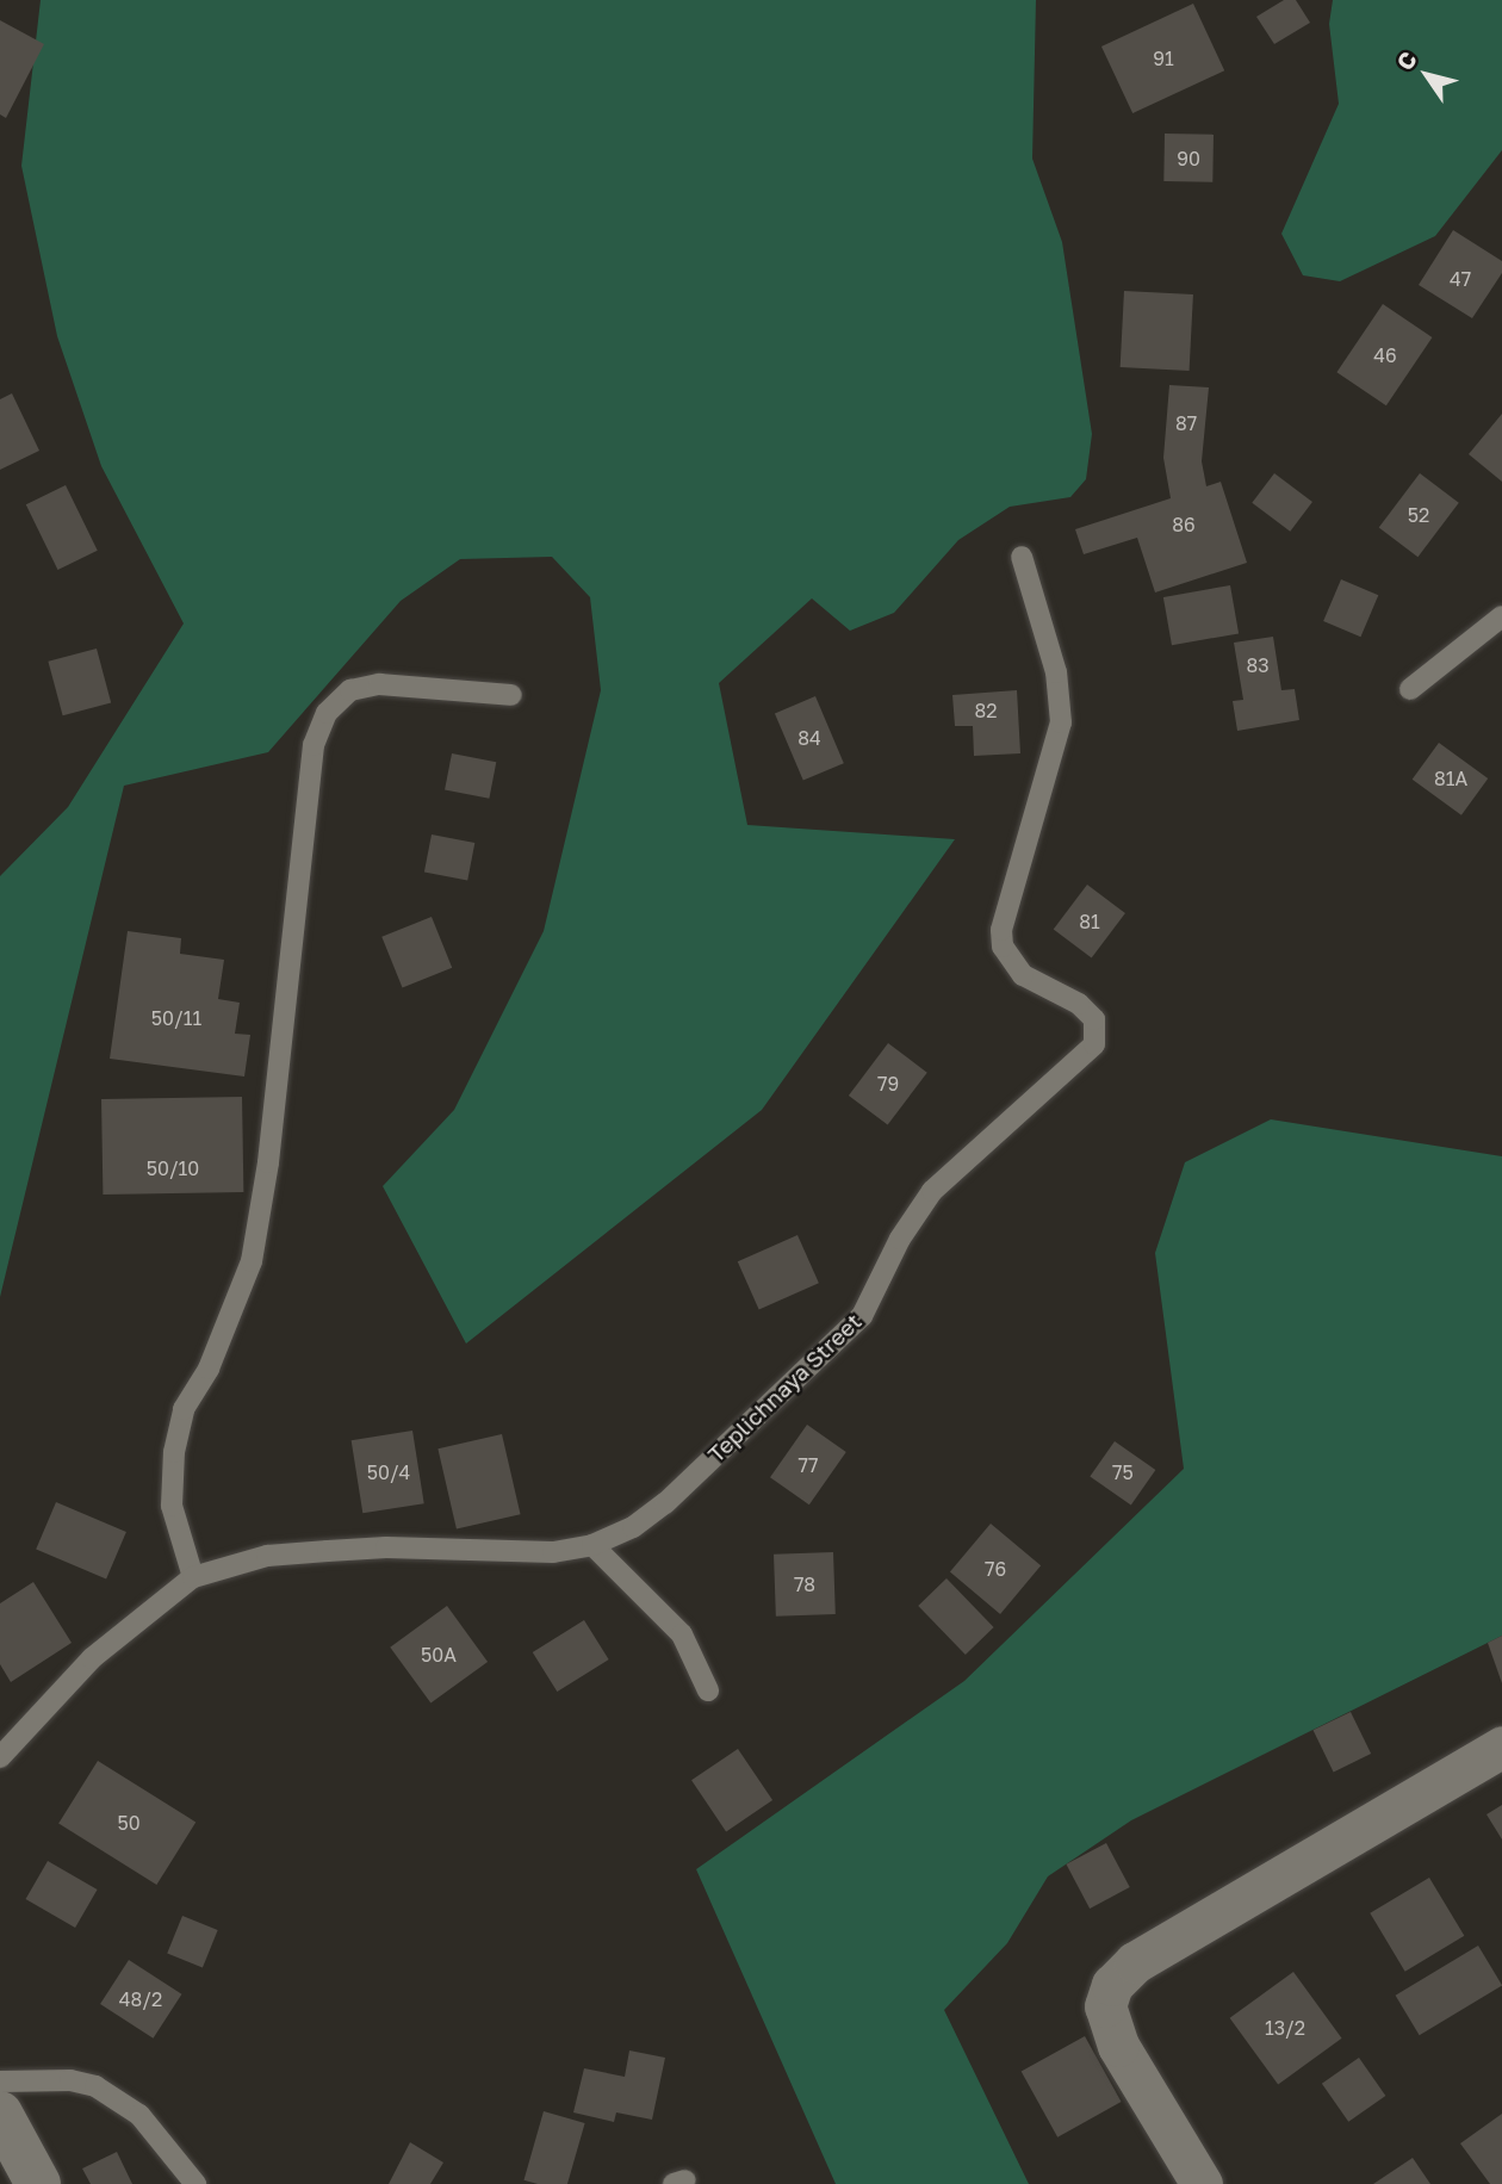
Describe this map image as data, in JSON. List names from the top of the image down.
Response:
{
  "streets": {
    "lane": ["Teplichnaya Street"]
  },
  "house_numbers": [
    "91",
    "90",
    "47",
    "46",
    "87",
    "52",
    "86",
    "83",
    "82",
    "84",
    "81А",
    "81",
    "50/11",
    "79",
    "50/10",
    "77",
    "50/4",
    "75",
    "76",
    "78",
    "50А",
    "50",
    "48/2",
    "13/2"
  ],
  "north": "top left"
}
